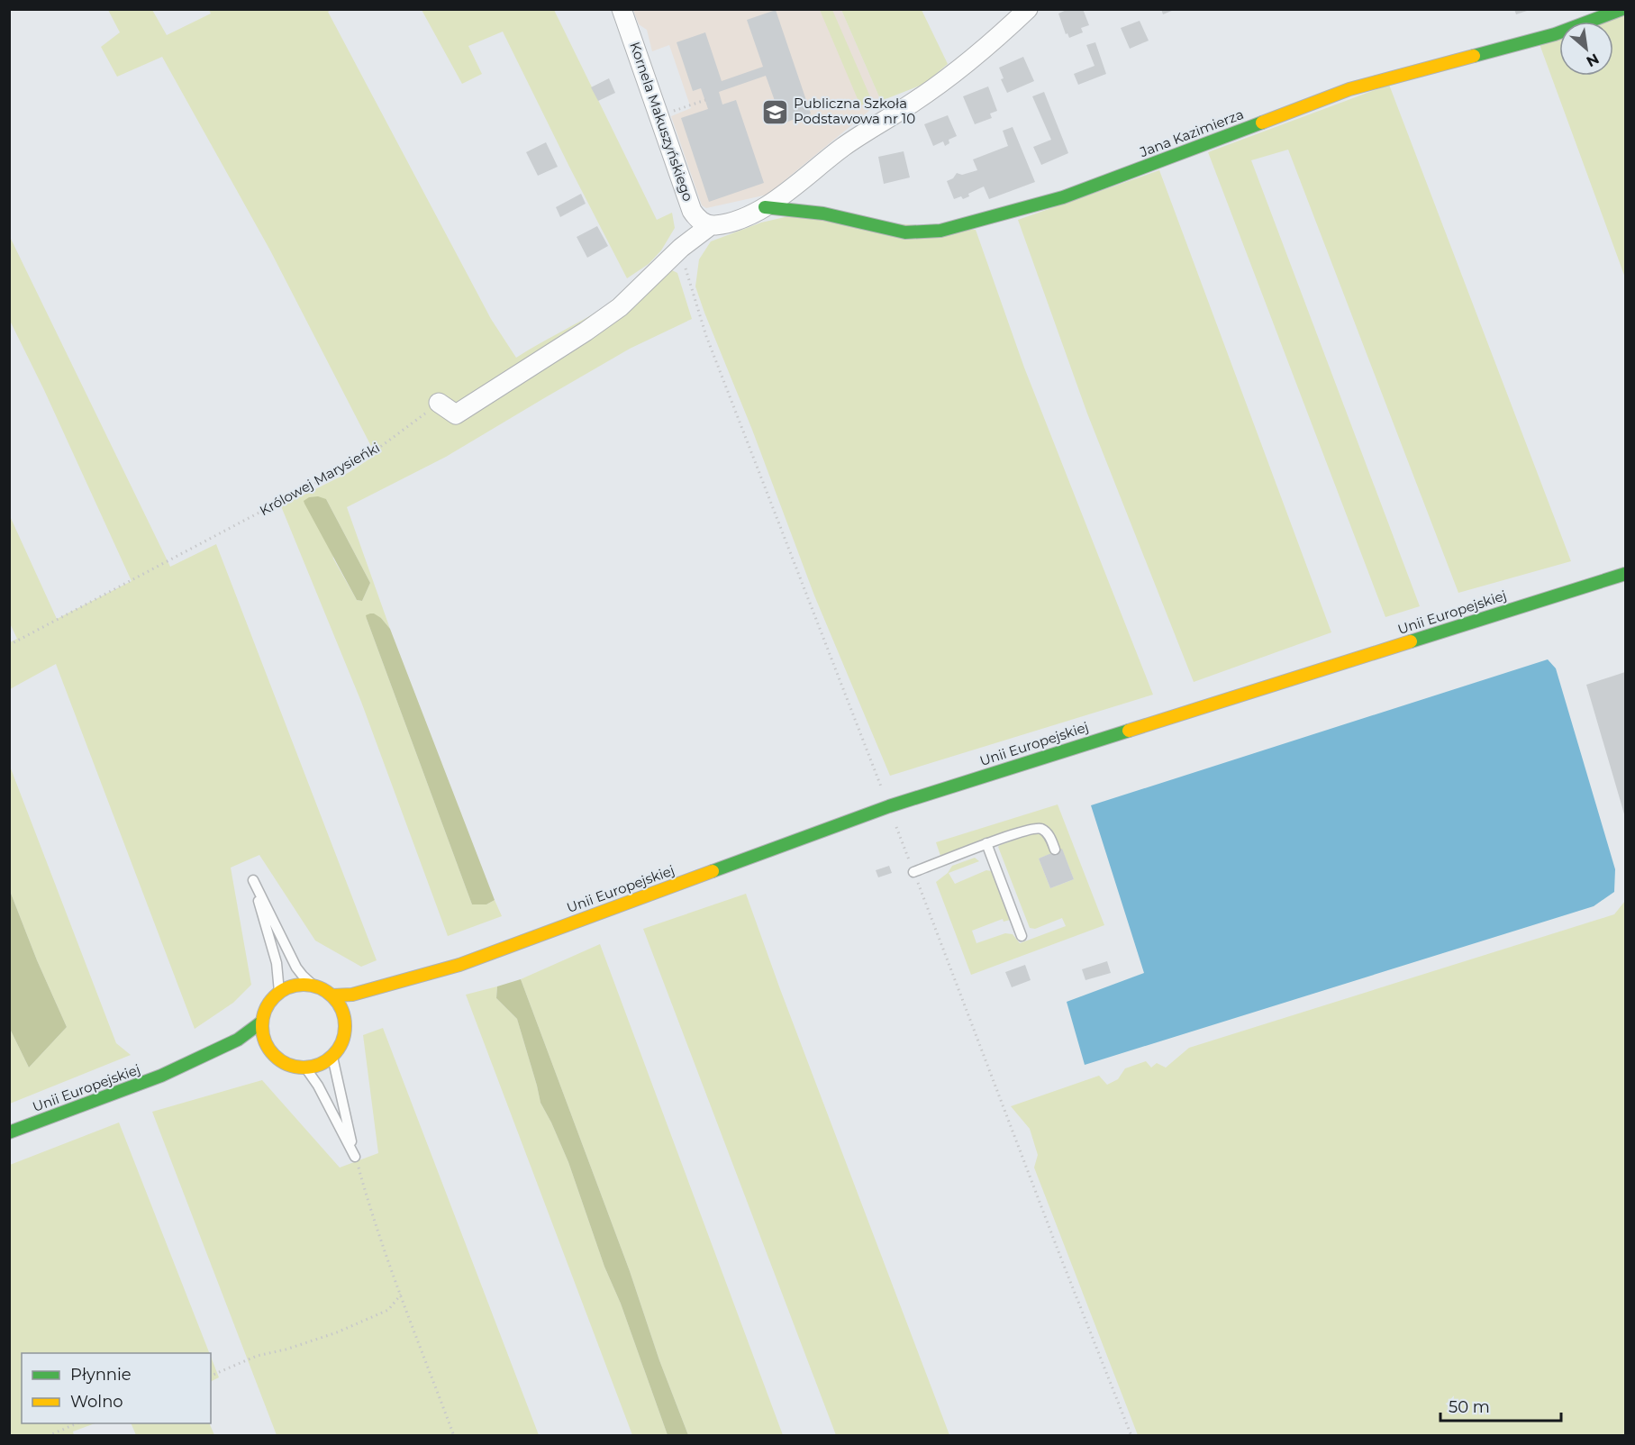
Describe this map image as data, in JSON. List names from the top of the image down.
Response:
{
  "streets": {
    "main road": ["Jana Kazimierza", "Unii Europejskiej"],
    "street": ["Kornela Makuszyńskiego"],
    "path": ["Królowej Marysieńki"]
  },
  "places": {
    "school or university": ["Publiczna Szkoła Podstawowa nr 10"]
  },
  "legend": ["Płynnie", "Wolno"],
  "scale_bar": "50 m",
  "north": "bottom right"
}
